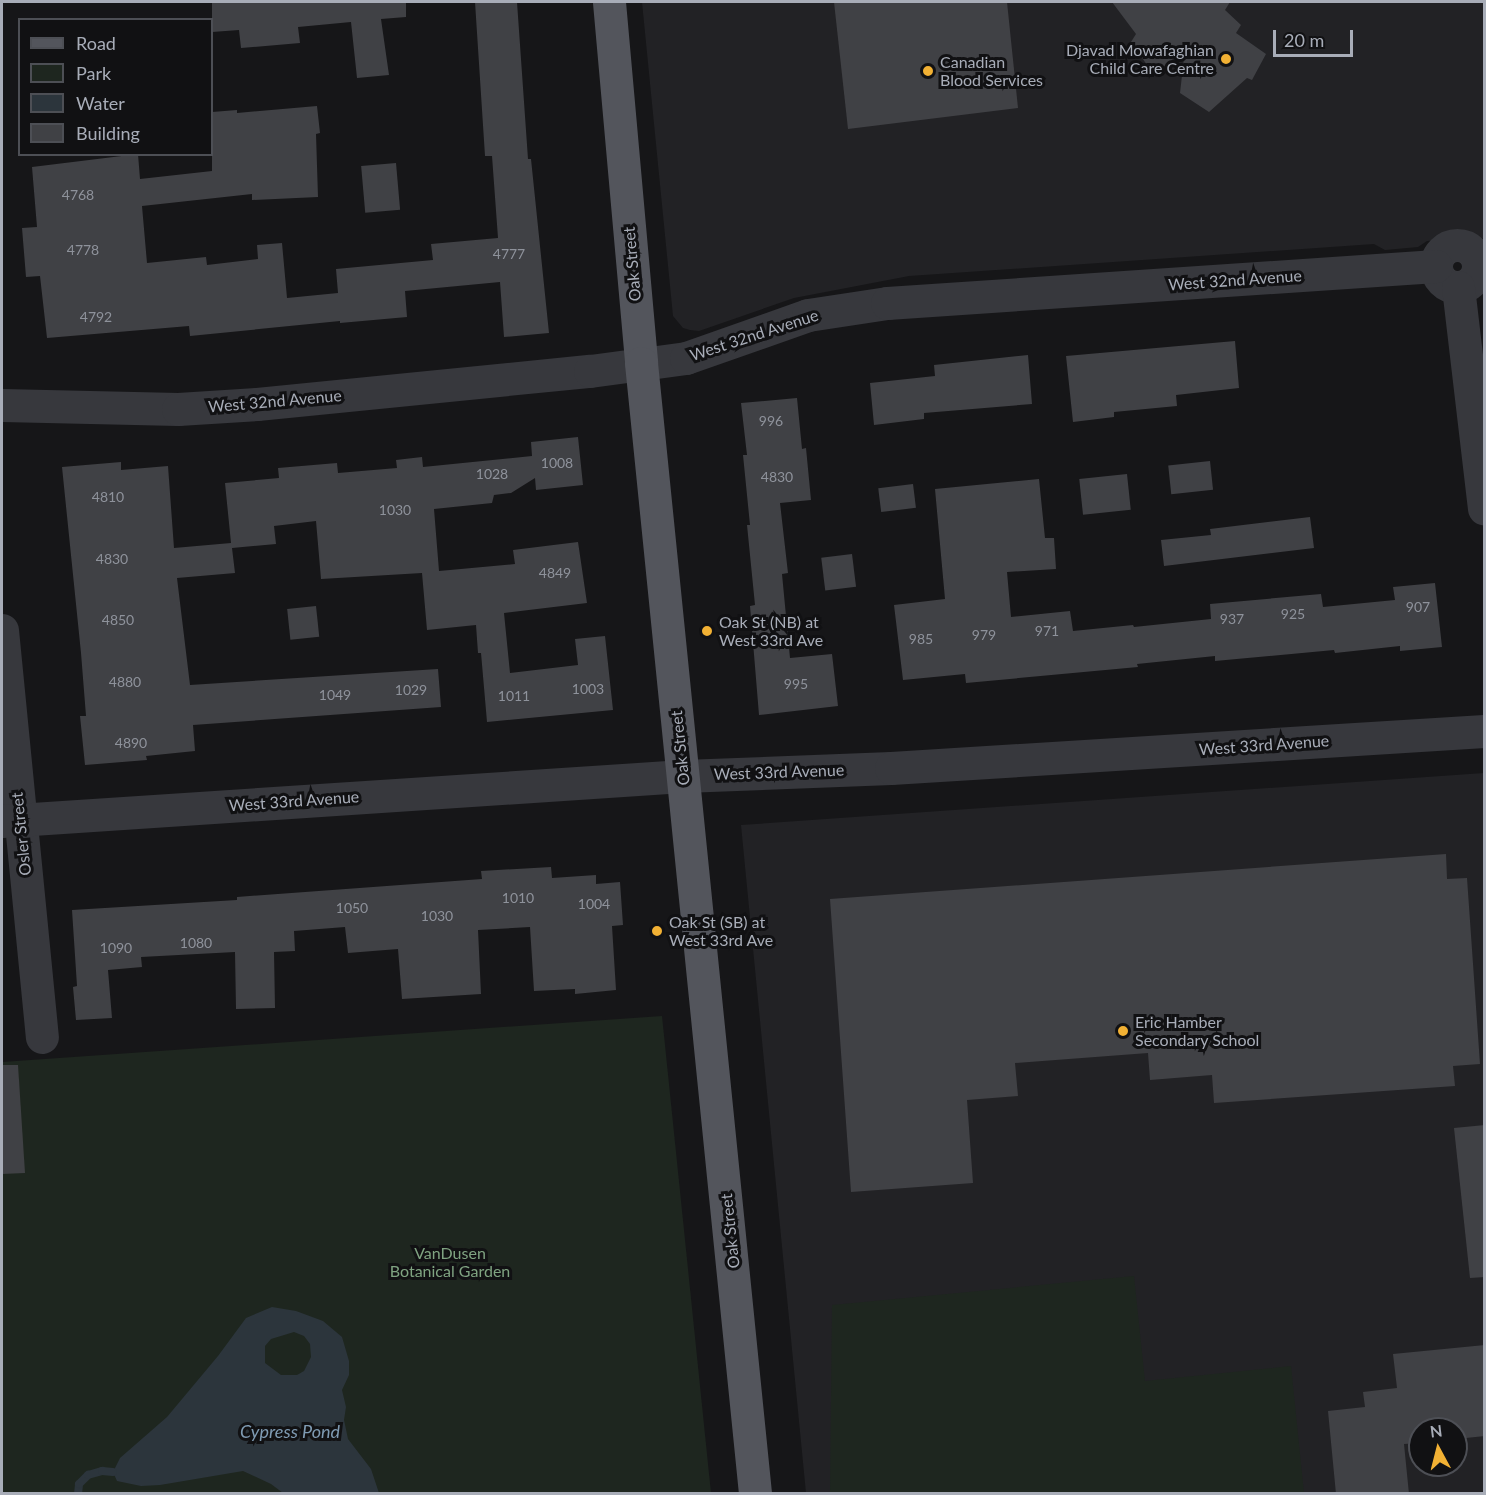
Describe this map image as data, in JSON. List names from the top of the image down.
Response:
{
  "streets": {
    "main road": ["Oak Street"],
    "street": ["West 32nd Avenue", "West 33rd Avenue", "Osler Street"]
  },
  "crossings": [
    ["Oak Street", "West 32nd Avenue"],
    ["Oak Street", "West 33rd Avenue"],
    ["West 33rd Avenue", "Osler Street"]
  ],
  "water": ["Cypress Pond"],
  "parks": ["VanDusen Botanical Garden"],
  "places": [
    "Djavad Mowafaghian Child Care Centre",
    "Canadian Blood Services",
    "Oak St (NB) at West 33rd Ave",
    "Oak St (SB) at West 33rd Ave",
    "Eric Hamber Secondary School"
  ],
  "house_numbers": [
    "4768",
    "4778",
    "4777",
    "4792",
    "996",
    "1008",
    "1028",
    "4830",
    "4810",
    "1030",
    "4830",
    "4849",
    "907",
    "925",
    "937",
    "4850",
    "971",
    "979",
    "985",
    "4880",
    "995",
    "1003",
    "1029",
    "1049",
    "1011",
    "4890",
    "1010",
    "1004",
    "1050",
    "1030",
    "1080",
    "1090"
  ],
  "legend": [
    "Road",
    "Park",
    "Water",
    "Building"
  ],
  "scale_bar": "20 m",
  "north": "top"
}
